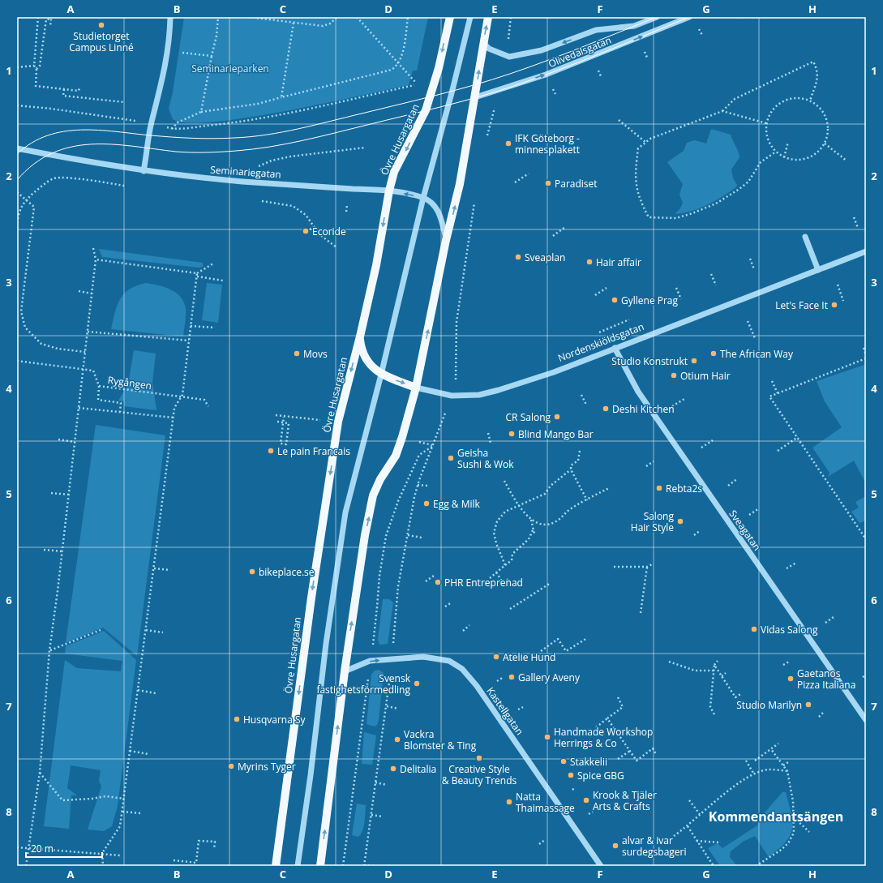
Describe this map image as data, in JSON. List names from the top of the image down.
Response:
{
  "streets": {
    "main road": ["Övre Husargatan", "Nordenskiöldsgatan"],
    "street": [
      "Olivedalsgatan",
      "Seminariegatan",
      "Sveagatan",
      "Kastellgatan"
    ],
    "path": ["Rygången"]
  },
  "crossings": [
    ["Övre Husargatan", "Seminariegatan"],
    ["Övre Husargatan", "Nordenskiöldsgatan"],
    ["Nordenskiöldsgatan", "Sveagatan"]
  ],
  "districts": ["Kommendantsängen"],
  "parks": ["Seminarieparken"],
  "places": [
    "Studietorget Campus Linné",
    "IFK Göteborg - minnesplakett",
    "Paradiset",
    "Ecoride",
    "Sveaplan",
    "Hair affair",
    "Gyllene Prag",
    "Let's Face It",
    "Movs",
    "The African Way",
    "Studio Konstrukt",
    "Otium Hair",
    "Deshi Kitchen",
    "CR Salong",
    "Blind Mango Bar",
    "Le pain Francais",
    "Geisha Sushi & Wok",
    "Rebta2s",
    "Egg & Milk",
    "Salong Hair Style",
    "bikeplace.se",
    "PHR Entreprenad",
    "Vidas Salong",
    "Atelie Hund",
    "Gallery Aveny",
    "Gaetanos Pizza Italiana",
    "Svensk fastighetsförmedling",
    "Studio Marilyn",
    "Husqvarna Sy",
    "Handmade Workshop Herrings & Co",
    "Vackra Blomster & Ting",
    "Creative Style & Beauty Trends",
    "Stakkelii",
    "Myrins Tyger",
    "Delitalia",
    "Spice GBG",
    "Krook & Tjäler Arts & Crafts",
    "Natta Thaimassage",
    "alvar & ivar surdegsbageri"
  ],
  "scale_bar": "20 m",
  "grid": {
    "columns": [
      "A",
      "B",
      "C",
      "D",
      "E",
      "F",
      "G",
      "H"
    ],
    "rows": [
      "1",
      "2",
      "3",
      "4",
      "5",
      "6",
      "7",
      "8"
    ]
  }
}
